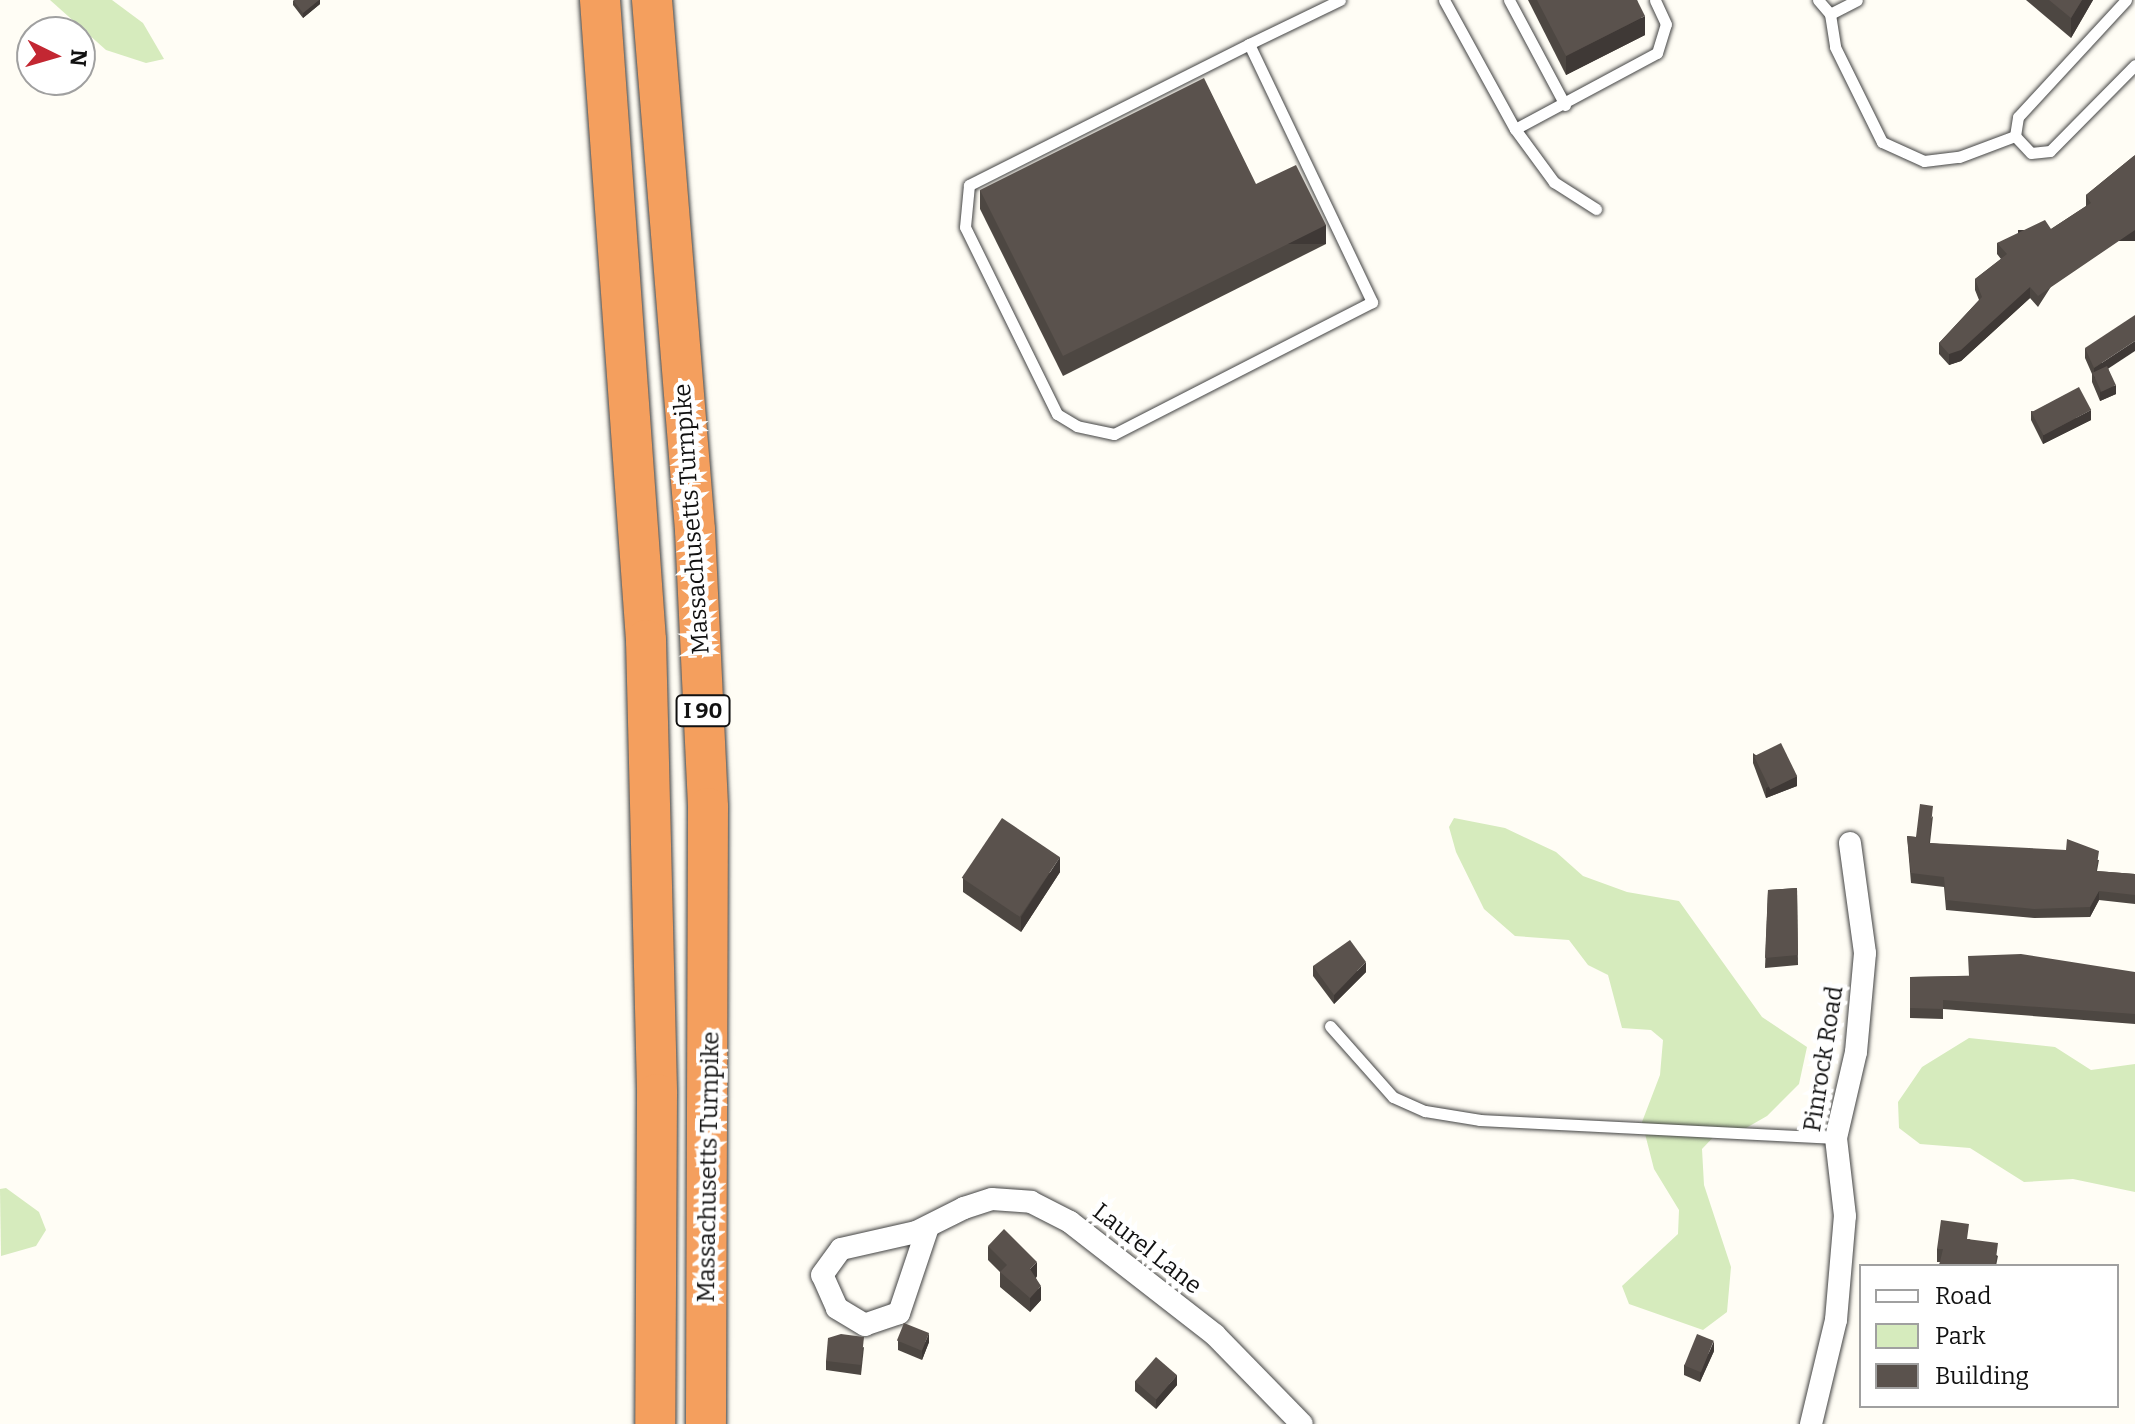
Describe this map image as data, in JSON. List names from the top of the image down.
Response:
{
  "streets": {
    "highway": ["Massachusetts Turnpike", "I 90"],
    "street": ["Pinrock Road", "Laurel Lane"]
  },
  "legend": ["Road", "Park", "Building"],
  "north": "right"
}
